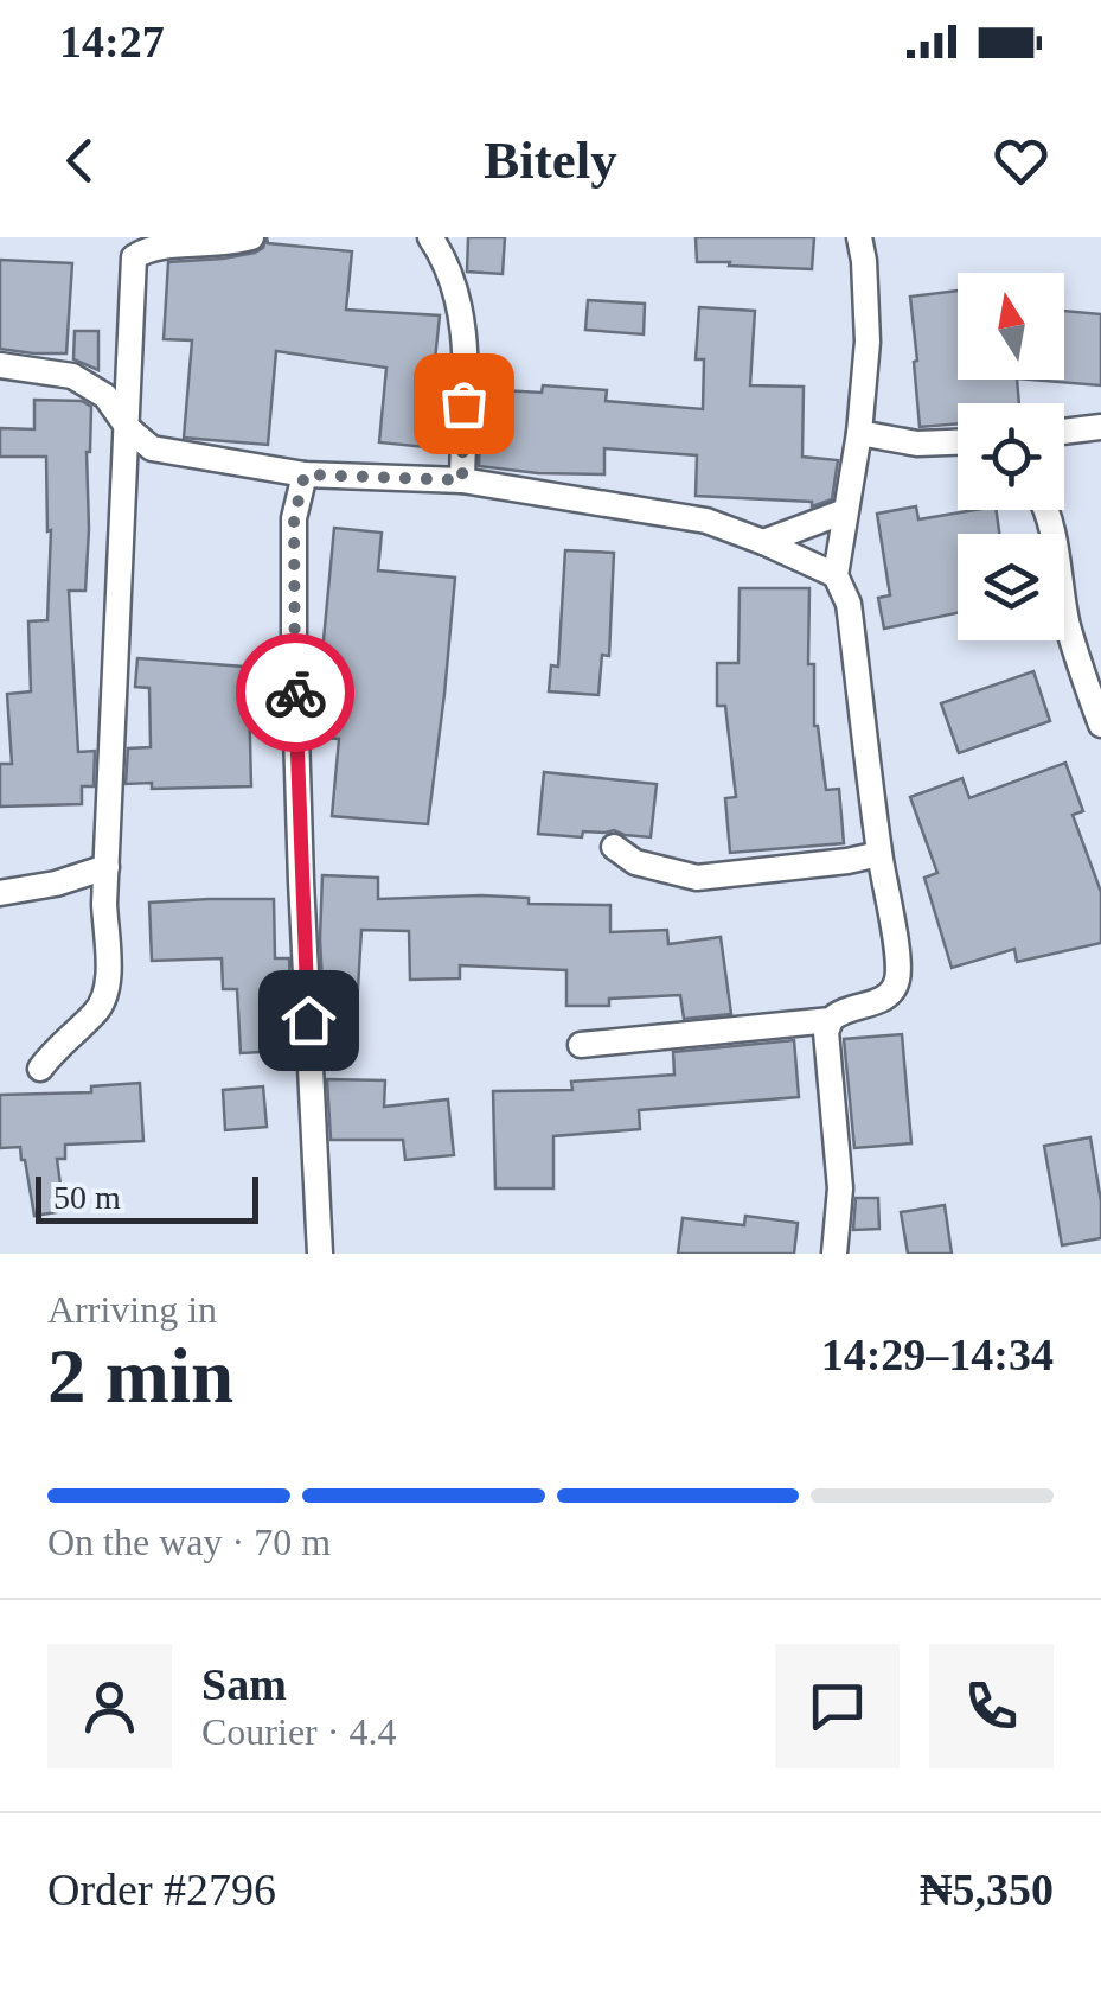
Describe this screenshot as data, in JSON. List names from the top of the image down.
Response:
{
  "scale_bar": "50 m",
  "north": "top",
  "page": {
    "status": "14:27",
    "header": "Bitely",
    "scale": "50 m",
    "heading": ["2 min", "Arriving in", "14:29–14:34"],
    "panel": [
      "Sam",
      "Courier · 4.4",
      "Order #2796",
      "₦5,350"
    ],
    "bar": "On the way · 70 m"
  }
}
